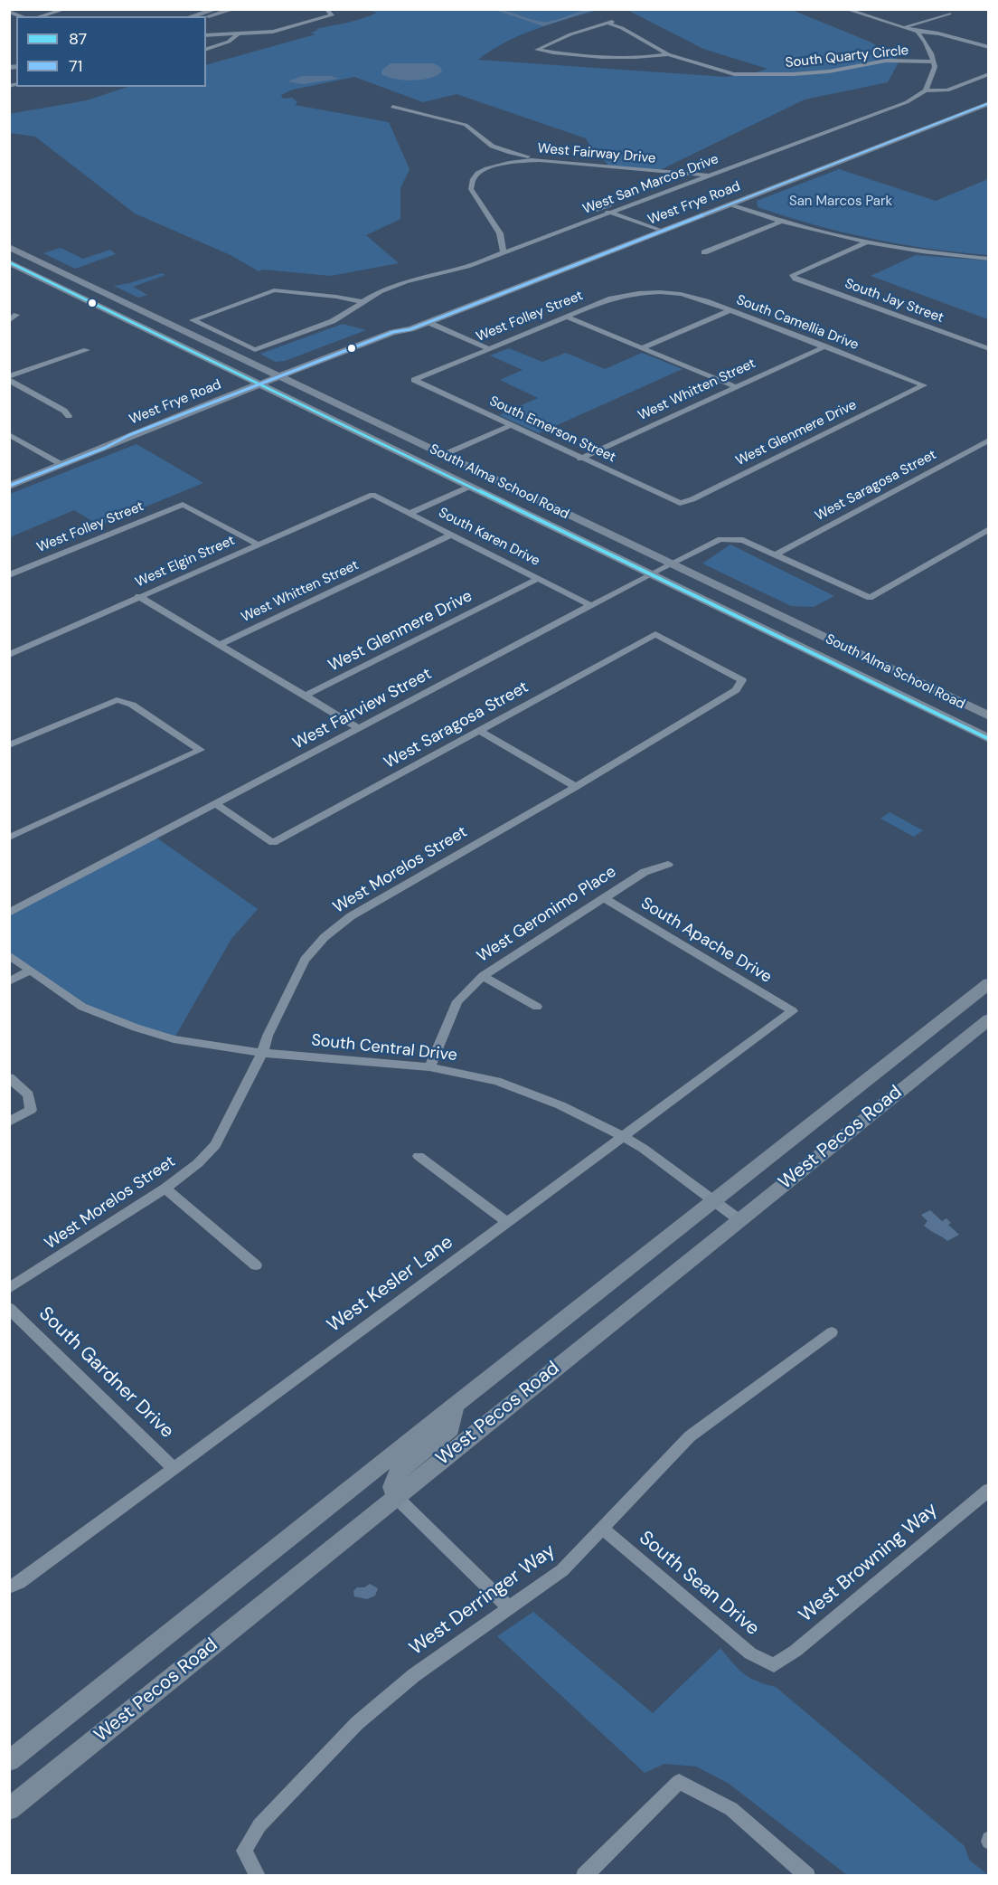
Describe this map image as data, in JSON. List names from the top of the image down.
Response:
{
  "streets": {
    "main road": ["West Frye Road", "South Alma School Road", "West Pecos Road"],
    "street": [
      "South Quarty Circle",
      "West Fairway Drive",
      "West San Marcos Drive",
      "South Jay Street",
      "West Folley Street",
      "South Camellia Drive",
      "West Whitten Street",
      "South Emerson Street",
      "West Glenmere Drive",
      "West Saragosa Street",
      "South Karen Drive",
      "West Elgin Street",
      "West Fairview Street",
      "West Morelos Street",
      "West Geronimo Place",
      "South Apache Drive",
      "South Central Drive",
      "West Kesler Lane",
      "South Gardner Drive",
      "West Browning Way",
      "South Sean Drive",
      "West Derringer Way"
    ]
  },
  "crossings": [
    ["West Fairway Drive", "West San Marcos Drive"],
    ["West Frye Road", "South Alma School Road"],
    ["West Folley Street", "South Camellia Drive"],
    ["West Folley Street", "South Emerson Street"],
    ["West Folley Street", "West Elgin Street"],
    ["South Camellia Drive", "West Whitten Street"],
    ["South Camellia Drive", "West Glenmere Drive"],
    ["West Whitten Street", "South Emerson Street"],
    ["West Whitten Street", "South Karen Drive"],
    ["South Emerson Street", "West Glenmere Drive"],
    ["West Glenmere Drive", "South Karen Drive"],
    ["South Alma School Road", "West Fairview Street"],
    ["West Saragosa Street", "West Fairview Street"],
    ["West Saragosa Street", "West Morelos Street"],
    ["South Karen Drive", "West Elgin Street"],
    ["South Karen Drive", "West Fairview Street"],
    ["West Morelos Street", "South Central Drive"],
    ["West Geronimo Place", "South Apache Drive"],
    ["West Geronimo Place", "South Central Drive"],
    ["South Apache Drive", "West Kesler Lane"],
    ["South Central Drive", "West Pecos Road"],
    ["South Central Drive", "West Kesler Lane"],
    ["West Kesler Lane", "South Gardner Drive"],
    ["West Browning Way", "South Sean Drive"],
    ["South Sean Drive", "West Derringer Way"]
  ],
  "parks": ["San Marcos Park"],
  "lines": ["transit line 71", "transit line 87"],
  "legend": ["87", "71"]
}
